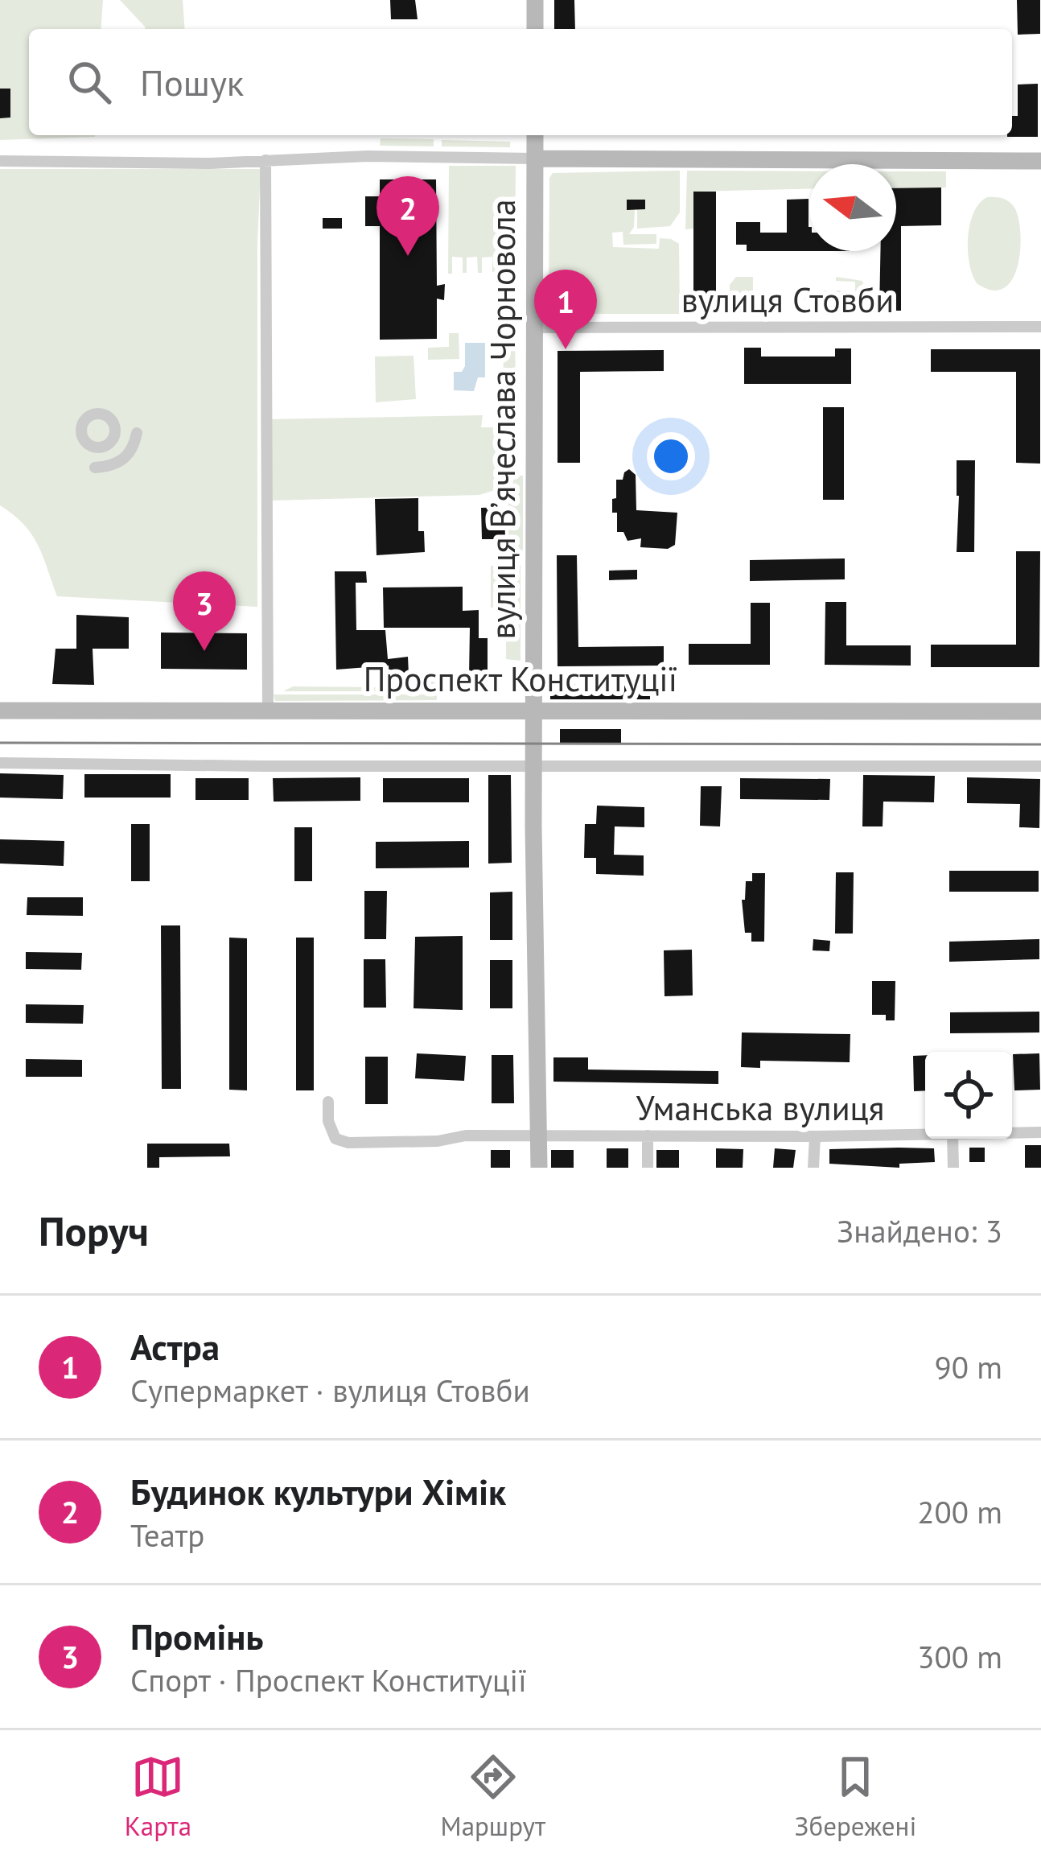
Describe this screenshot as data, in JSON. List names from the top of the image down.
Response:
{
  "streets": {
    "street": [
      "вулиця Стовби",
      "вулиця Вʼячеслава Чорновола",
      "Проспект Конституції",
      "Уманська вулиця"
    ]
  },
  "crossings": [
    ["вулиця Стовби", "вулиця Вʼячеслава Чорновола"],
    ["вулиця Вʼячеслава Чорновола", "Проспект Конституції"]
  ],
  "north": "left",
  "page": {
    "search": "Пошук",
    "pins": ["2", "1", "3"],
    "heading": ["Поруч", "Знайдено: 3"],
    "list": [
      {
        "mark": "1",
        "name": "Астра",
        "note": "Супермаркет · вулиця Стовби",
        "value": "90 m"
      },
      {
        "mark": "2",
        "name": "Будинок культури Хімік",
        "note": "Театр",
        "value": "200 m"
      },
      {
        "mark": "3",
        "name": "Промінь",
        "note": "Спорт · Проспект Конституції",
        "value": "300 m"
      }
    ],
    "nav": ["Карта", "Маршрут", "Збережені"]
  }
}
